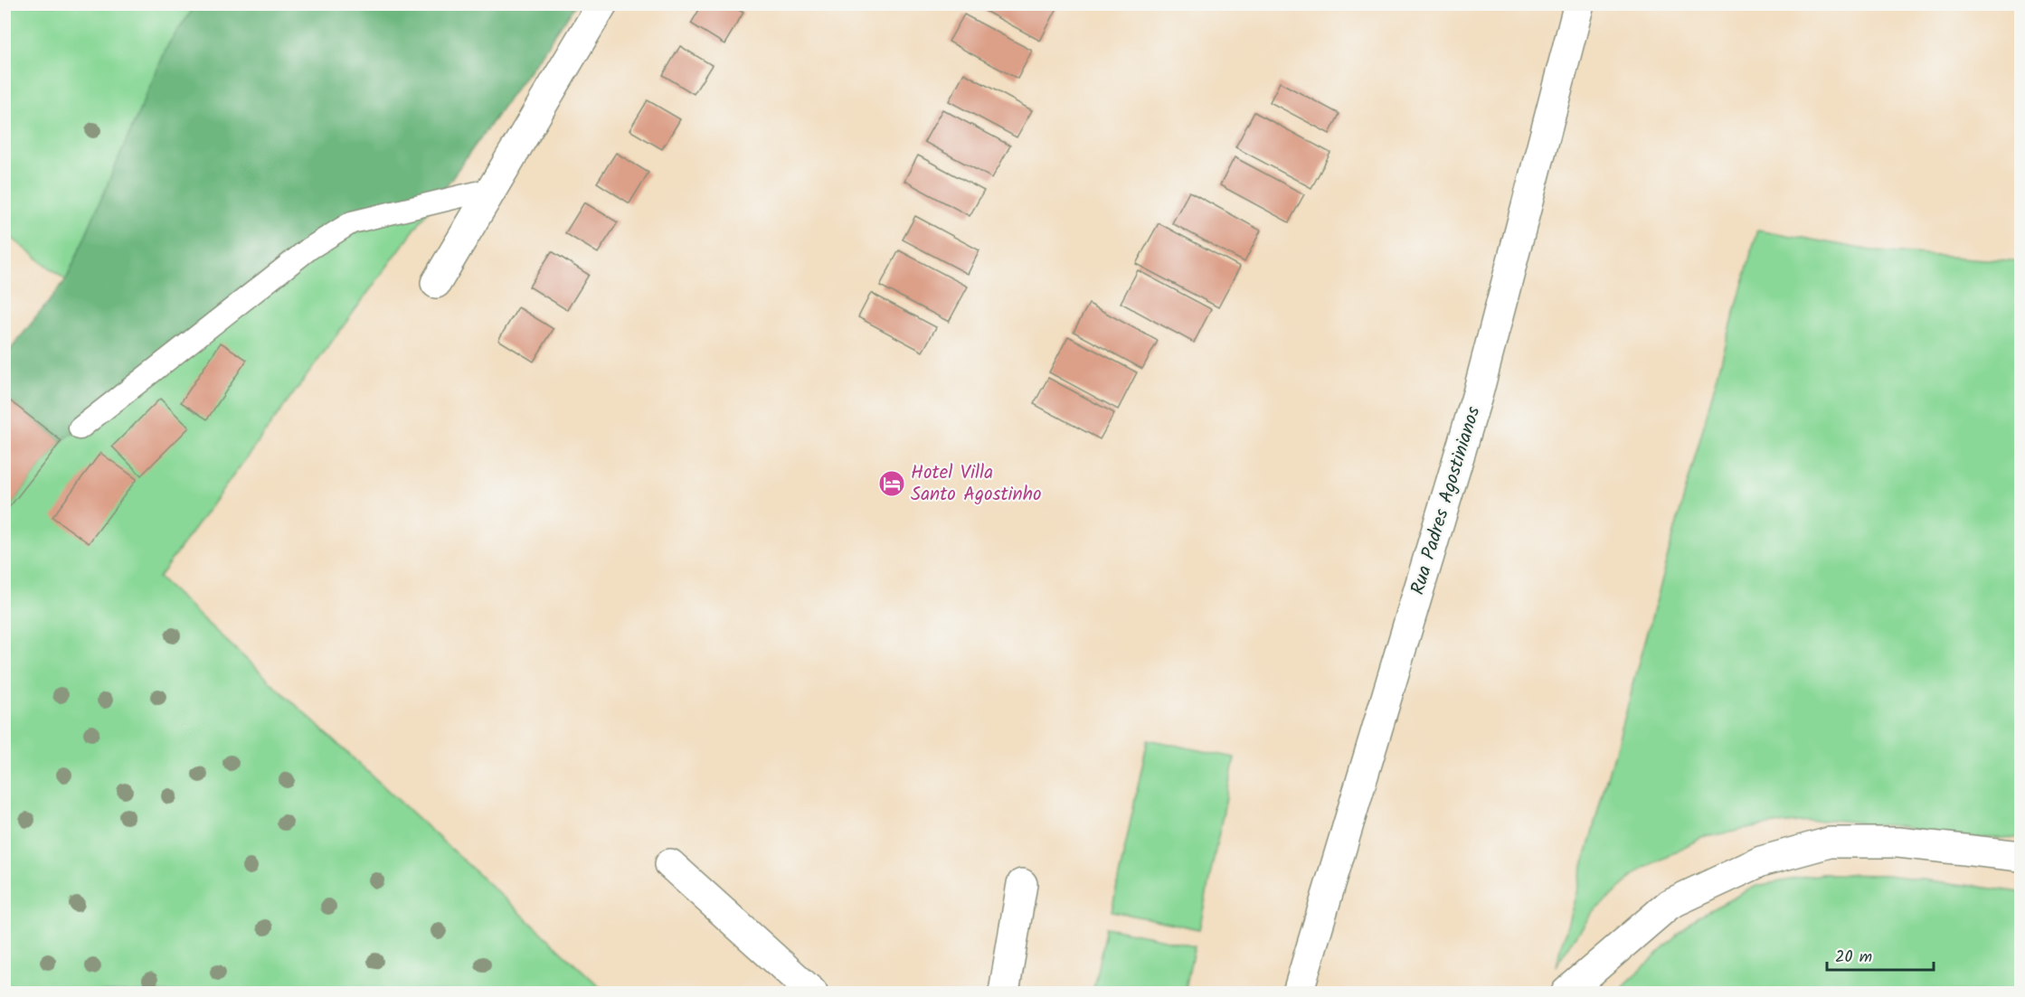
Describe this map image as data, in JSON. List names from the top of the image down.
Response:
{
  "streets": {
    "street": ["Rua Padres Agostinianos"]
  },
  "places": {
    "hotel": ["Hotel Villa Santo Agostinho"]
  },
  "scale_bar": "20 m"
}
